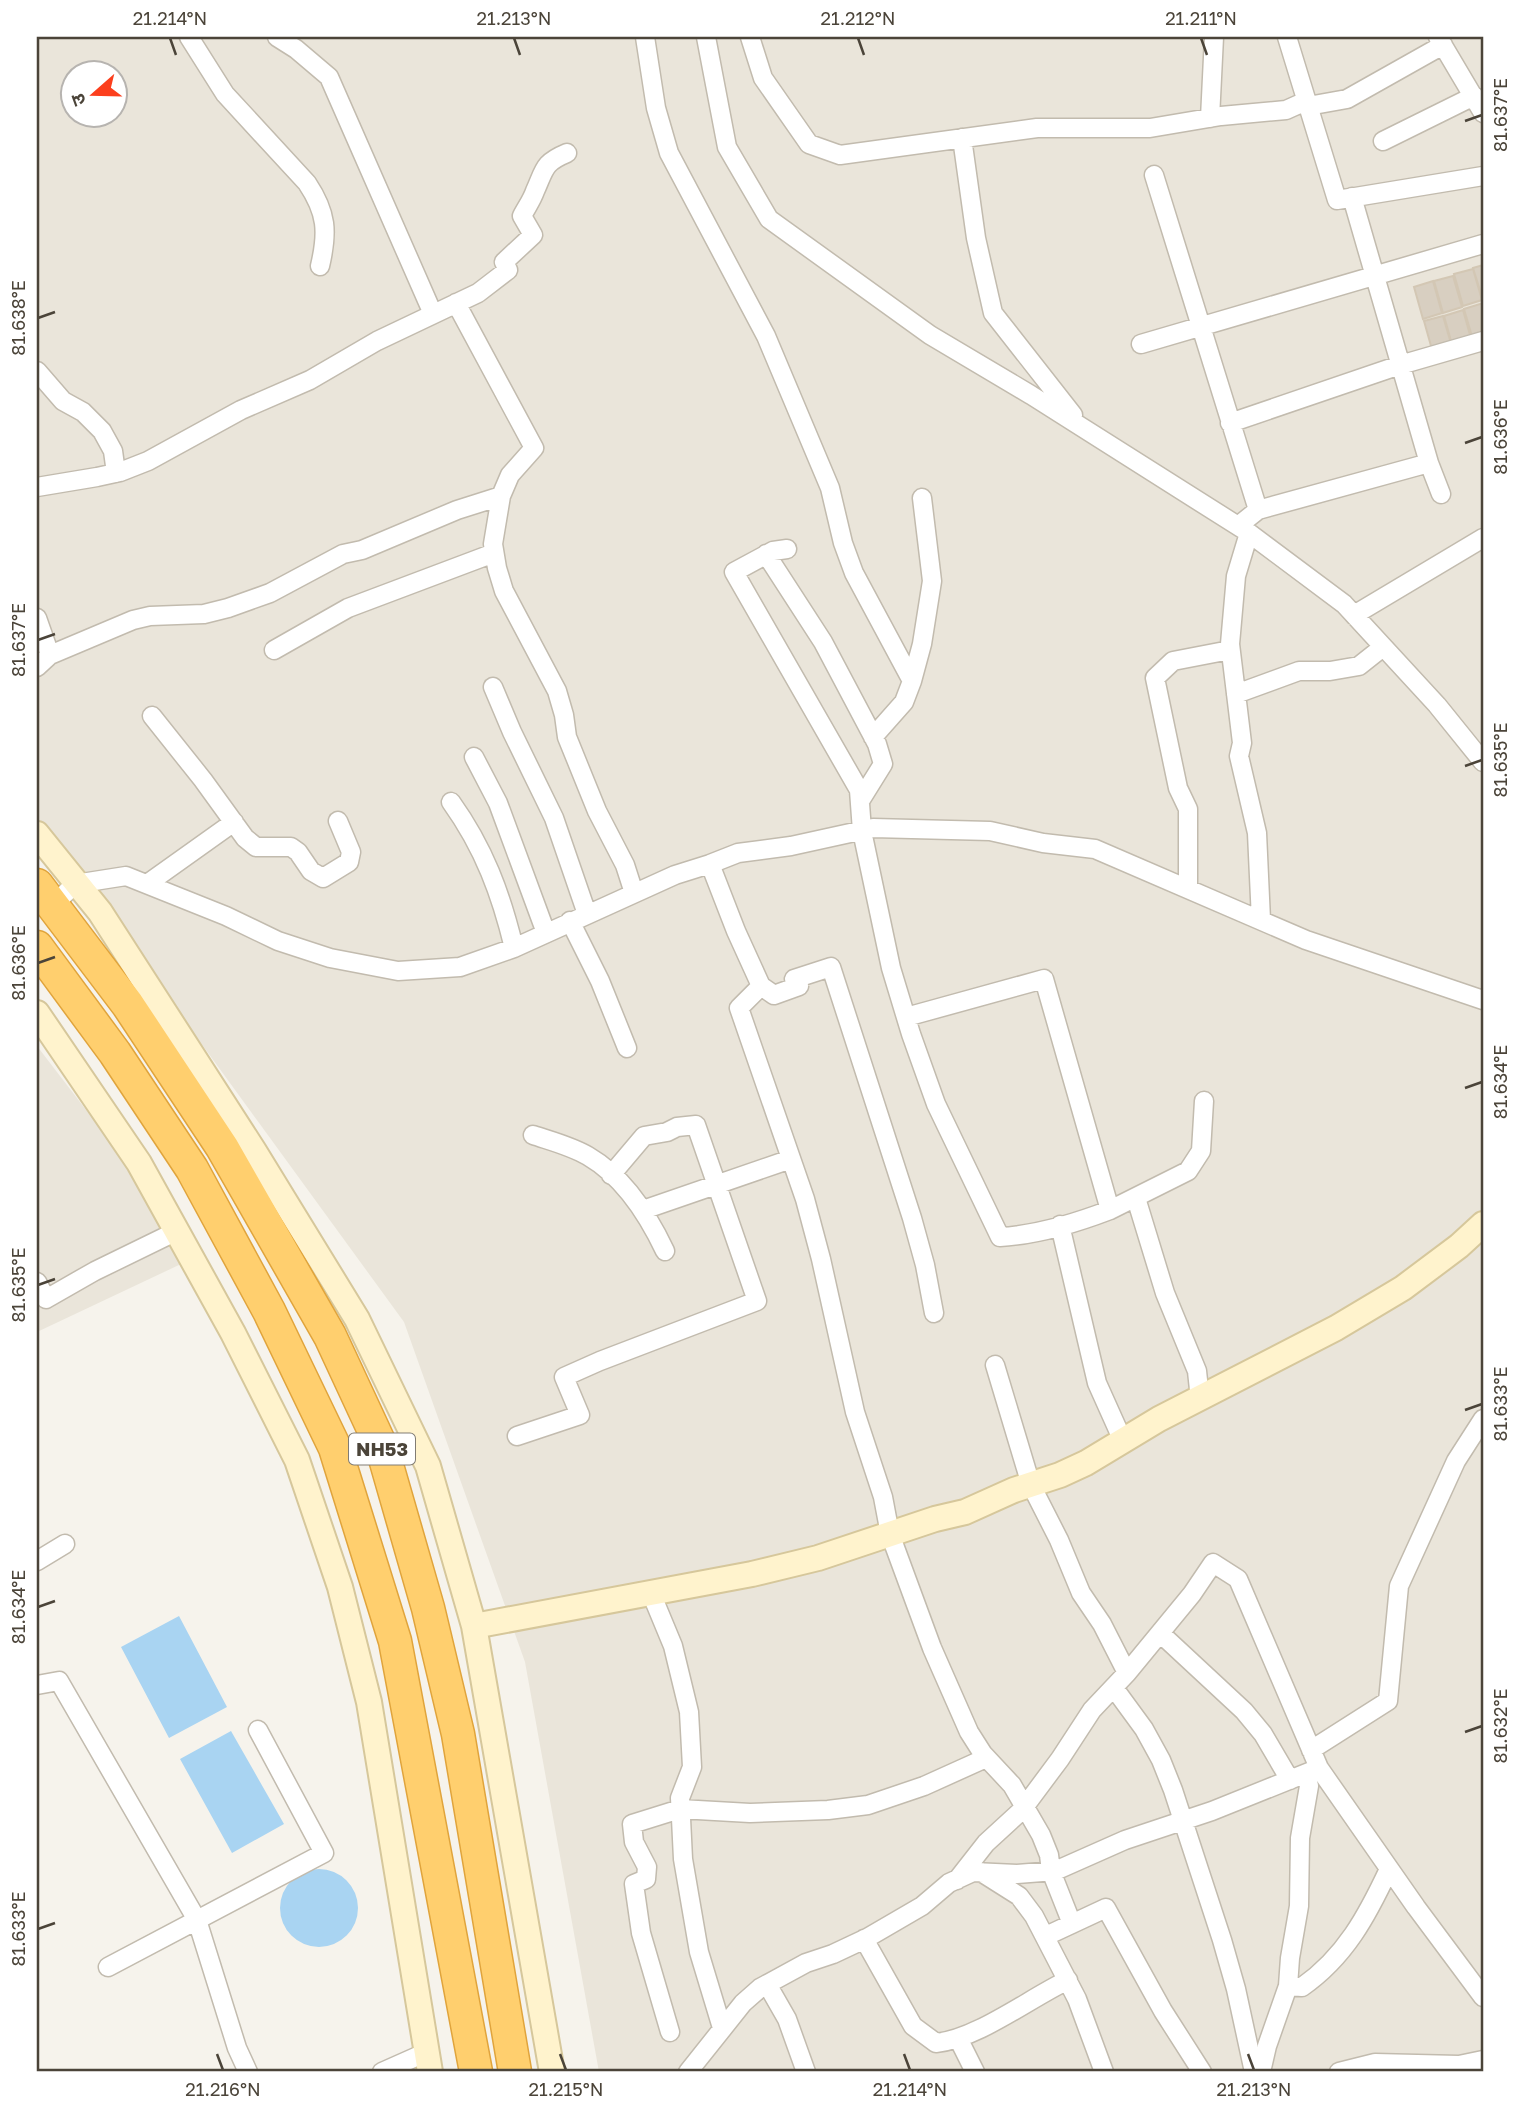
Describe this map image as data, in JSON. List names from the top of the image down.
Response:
{
  "streets": {
    "highway": ["NH53"]
  },
  "north": "left",
  "coordinates": [
    "21.214°N",
    "21.213°N",
    "21.212°N",
    "21.211°N",
    "81.637°E",
    "81.638°E",
    "81.636°E",
    "81.635°E",
    "81.634°E",
    "81.633°E",
    "81.632°E",
    "21.216°N",
    "21.215°N"
  ]
}
